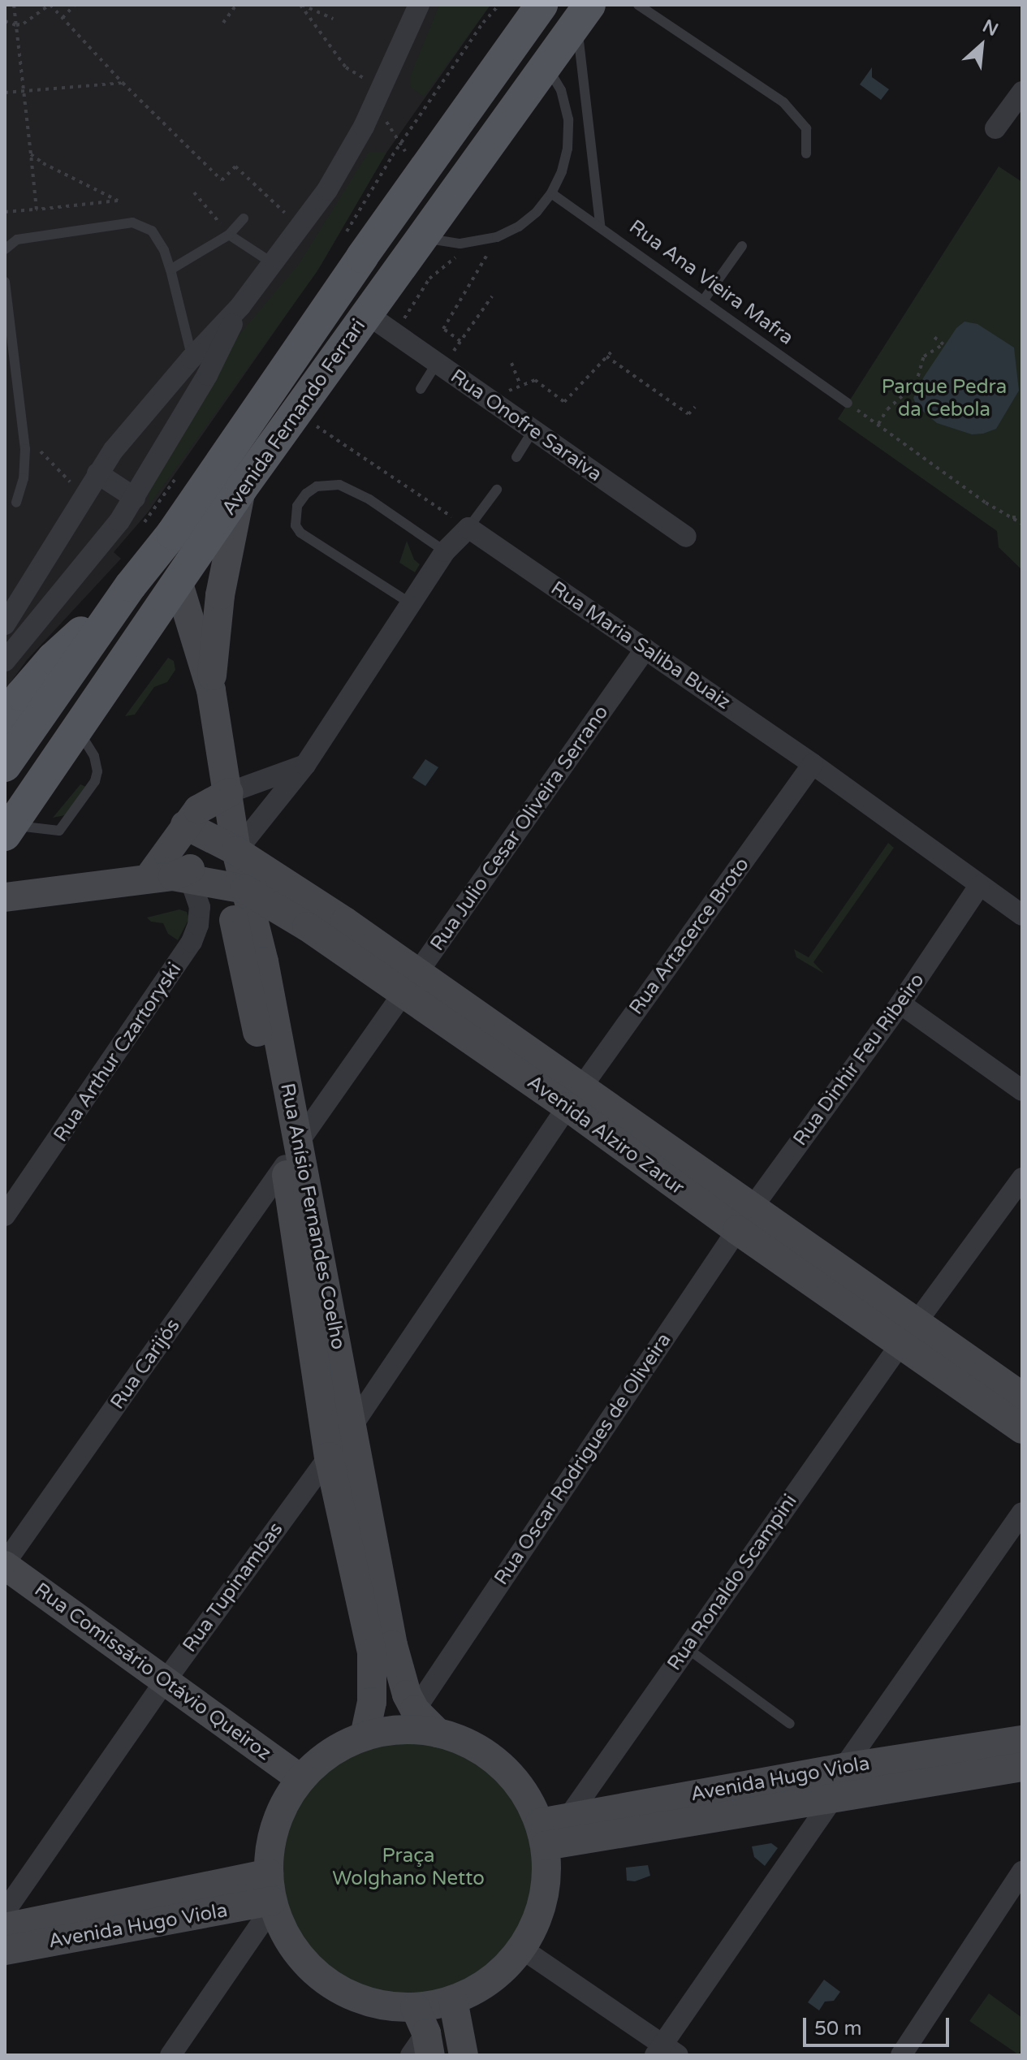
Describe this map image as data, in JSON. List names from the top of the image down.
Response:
{
  "streets": {
    "main road": ["Avenida Fernando Ferrari"],
    "street": [
      "Rua Onofre Saraiva",
      "Rua Maria Saliba Buaiz",
      "Rua Julio Cesar Oliveira Serrano",
      "Rua Artacerce Broto",
      "Rua Arthur Czartoryski",
      "Rua Dinhir Feu Ribeiro",
      "Avenida Alziro Zarur",
      "Rua Anísio Fernandes Coelho",
      "Rua Carijós",
      "Rua Oscar Rodrigues de Oliveira",
      "Rua Ronaldo Scampini",
      "Rua Tupinambas",
      "Rua Comissário Otávio Queiroz",
      "Avenida Hugo Viola"
    ],
    "lane": ["Rua Ana Vieira Mafra"]
  },
  "crossings": [
    ["Avenida Fernando Ferrari", "Rua Onofre Saraiva"],
    ["Avenida Fernando Ferrari", "Rua Anísio Fernandes Coelho"],
    ["Rua Maria Saliba Buaiz", "Rua Julio Cesar Oliveira Serrano"],
    ["Rua Maria Saliba Buaiz", "Rua Artacerce Broto"],
    ["Rua Maria Saliba Buaiz", "Rua Dinhir Feu Ribeiro"],
    ["Rua Julio Cesar Oliveira Serrano", "Avenida Alziro Zarur"],
    ["Rua Julio Cesar Oliveira Serrano", "Rua Carijós"],
    ["Rua Artacerce Broto", "Avenida Alziro Zarur"],
    ["Rua Arthur Czartoryski", "Avenida Alziro Zarur"],
    ["Rua Arthur Czartoryski", "Rua Anísio Fernandes Coelho"],
    ["Rua Dinhir Feu Ribeiro", "Avenida Alziro Zarur"],
    ["Rua Dinhir Feu Ribeiro", "Rua Oscar Rodrigues de Oliveira"],
    ["Avenida Alziro Zarur", "Rua Anísio Fernandes Coelho"],
    ["Avenida Alziro Zarur", "Rua Carijós"],
    ["Avenida Alziro Zarur", "Rua Oscar Rodrigues de Oliveira"],
    ["Avenida Alziro Zarur", "Rua Ronaldo Scampini"],
    ["Rua Anísio Fernandes Coelho", "Rua Carijós"],
    ["Rua Anísio Fernandes Coelho", "Rua Oscar Rodrigues de Oliveira"],
    ["Rua Anísio Fernandes Coelho", "Rua Tupinambas"],
    ["Rua Carijós", "Rua Comissário Otávio Queiroz"],
    ["Rua Ronaldo Scampini", "Avenida Hugo Viola"],
    ["Rua Tupinambas", "Rua Comissário Otávio Queiroz"]
  ],
  "parks": ["Parque Pedra da Cebola", "Praça Wolghano Netto"],
  "scale_bar": "50 m",
  "north": "top right"
}
